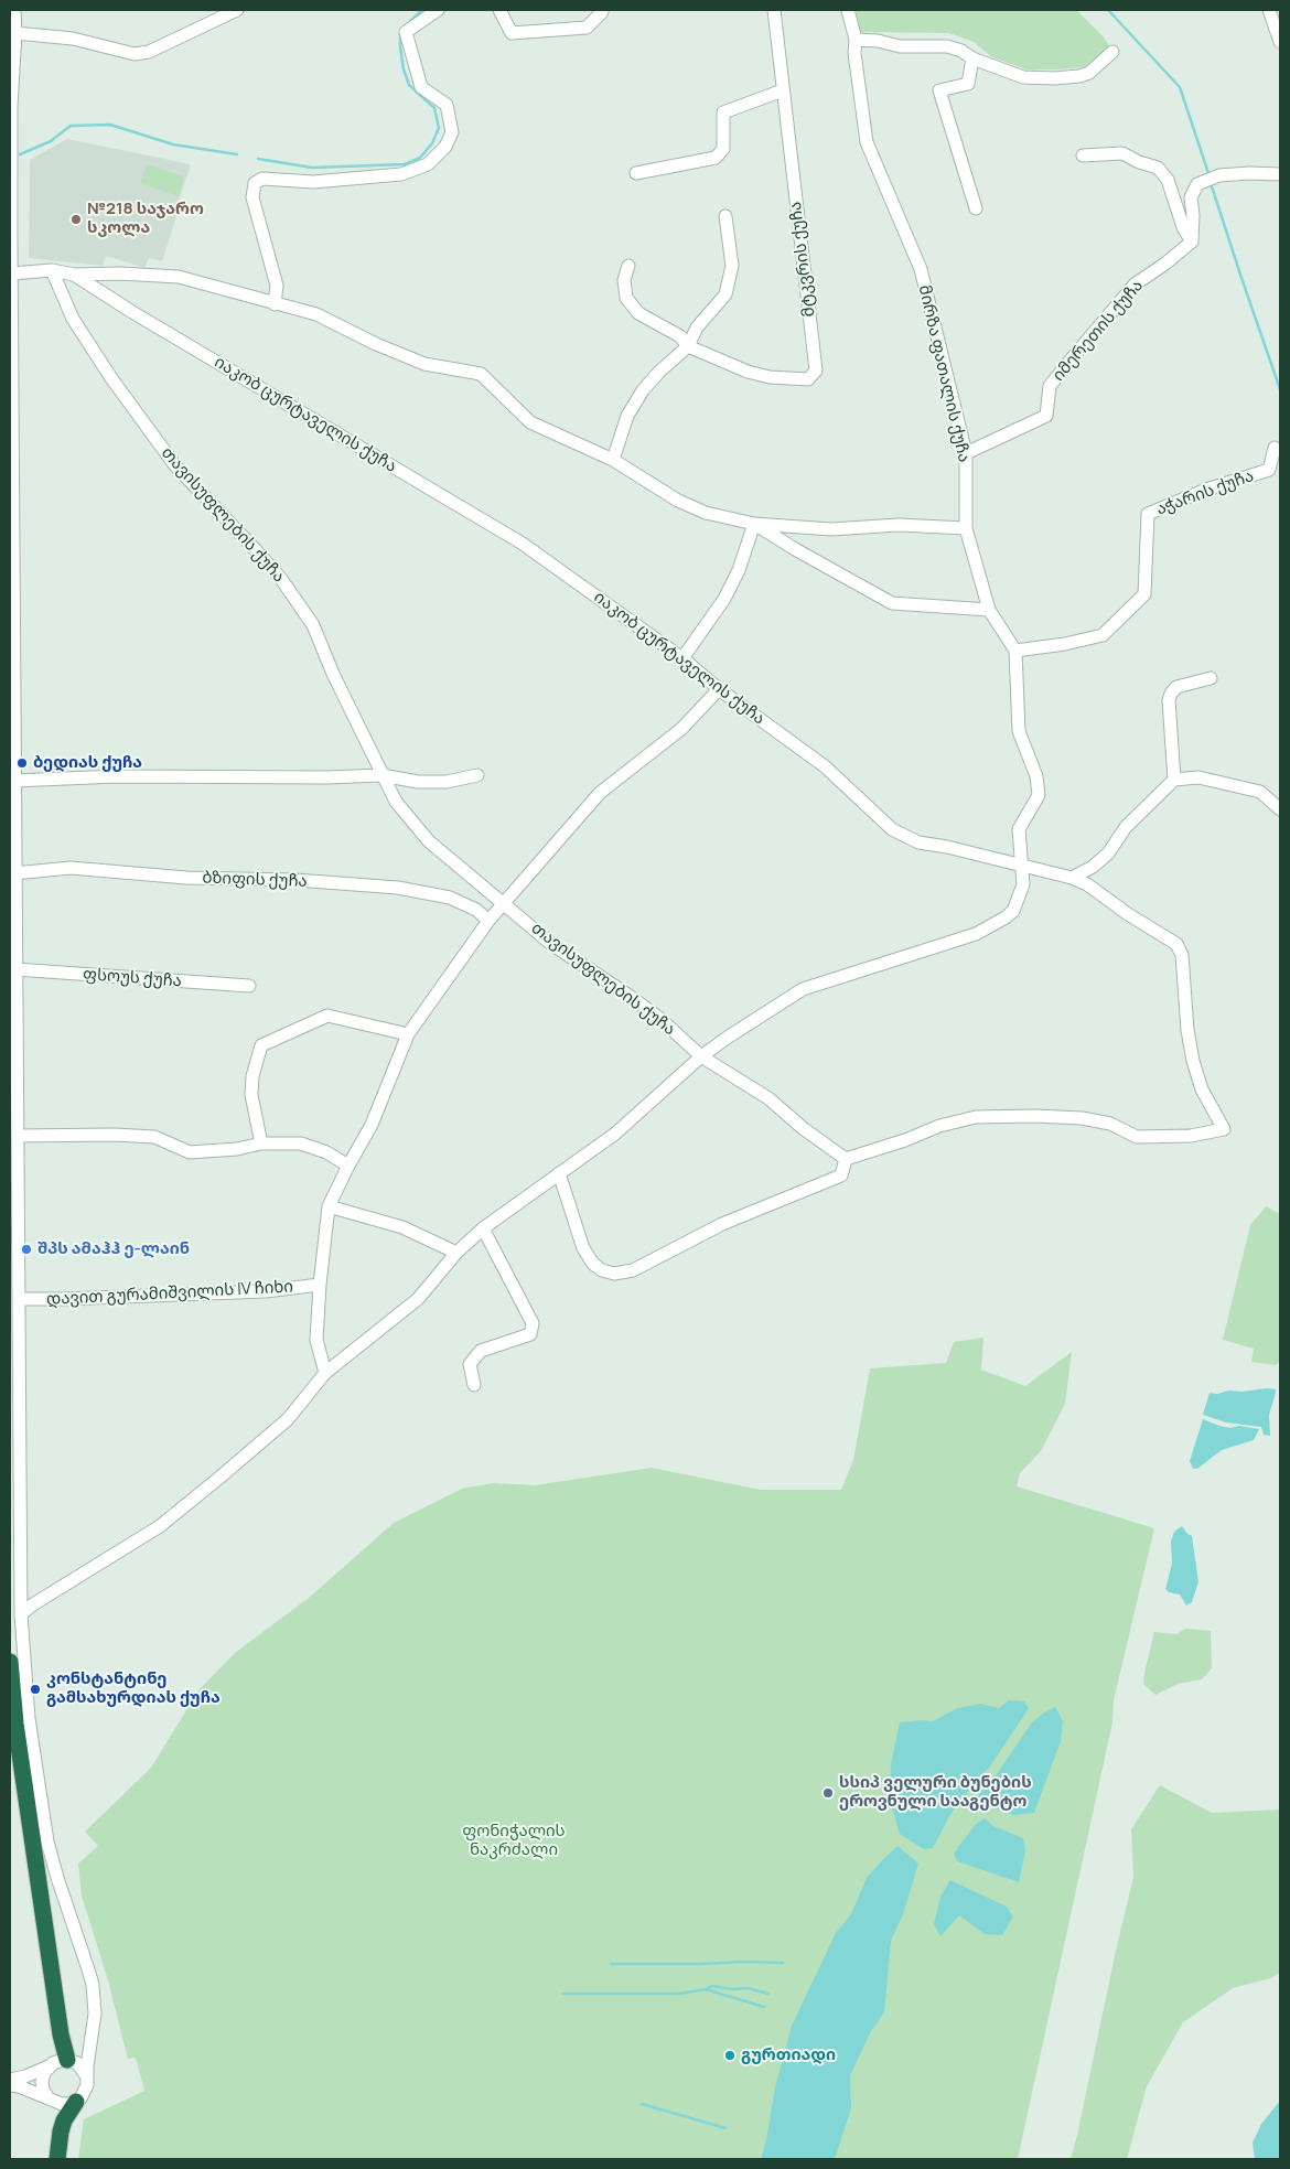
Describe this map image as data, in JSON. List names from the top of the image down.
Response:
{
  "streets": {
    "street": [
      "მტკვრის ქუჩა",
      "იმერეთის ქუჩა",
      "მირზა ფათალის ქუჩა",
      "იაკობ ცურტაველის ქუჩა",
      "აჭარის ქუჩა",
      "თავისუფლების ქუჩა",
      "ბზიფის ქუჩა",
      "ფსოუს ქუჩა",
      "დავით გურამიშვილის IV ჩიხი"
    ]
  },
  "crossings": [
    ["იმერეთის ქუჩა", "მირზა ფათალის ქუჩა"],
    ["მირზა ფათალის ქუჩა", "აჭარის ქუჩა"]
  ],
  "parks": ["ფონიჭალის ნაკრძალი"],
  "places": [
    "№218 საჯარო სკოლა",
    "ბედიას ქუჩა",
    "შპს ამაჰჰ ე-ლაინ",
    "კონსტანტინე გამსახურდიას ქუჩა",
    "სსიპ ველური ბუნების ეროვნული სააგენტო",
    "გურთიადი"
  ]
}
